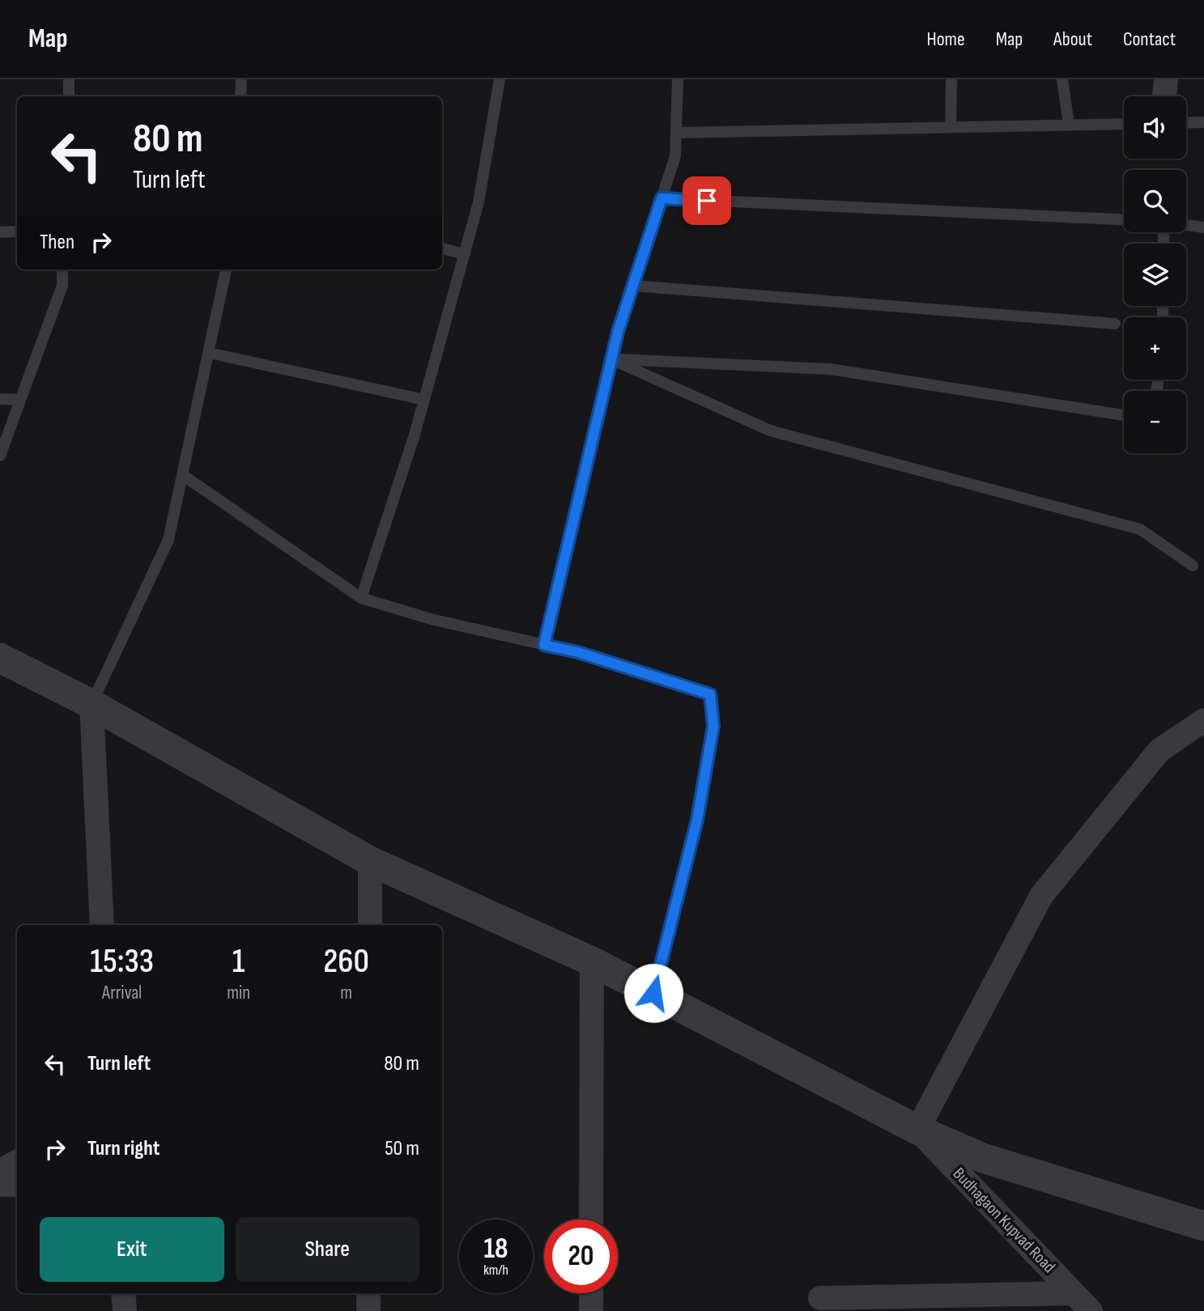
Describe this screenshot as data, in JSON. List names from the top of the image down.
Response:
{
  "streets": {
    "street": ["Budhagaon Kupvad Road"]
  },
  "page": {
    "header": "Map",
    "nav": [
      "Home",
      "Map",
      "About",
      "Contact"
    ],
    "map_buttons": ["+", "−"],
    "turn": ["80 m", "Turn left"],
    "then": "Then",
    "eta": [
      "15:33",
      "Arrival",
      "1",
      "min",
      "260",
      "m"
    ],
    "list": [
      {
        "name": "Turn left",
        "value": "80 m"
      },
      {
        "name": "Turn right",
        "value": "50 m"
      }
    ],
    "buttons": ["Exit", "Share"],
    "speed": "18 km/h",
    "limit": "20"
  }
}
